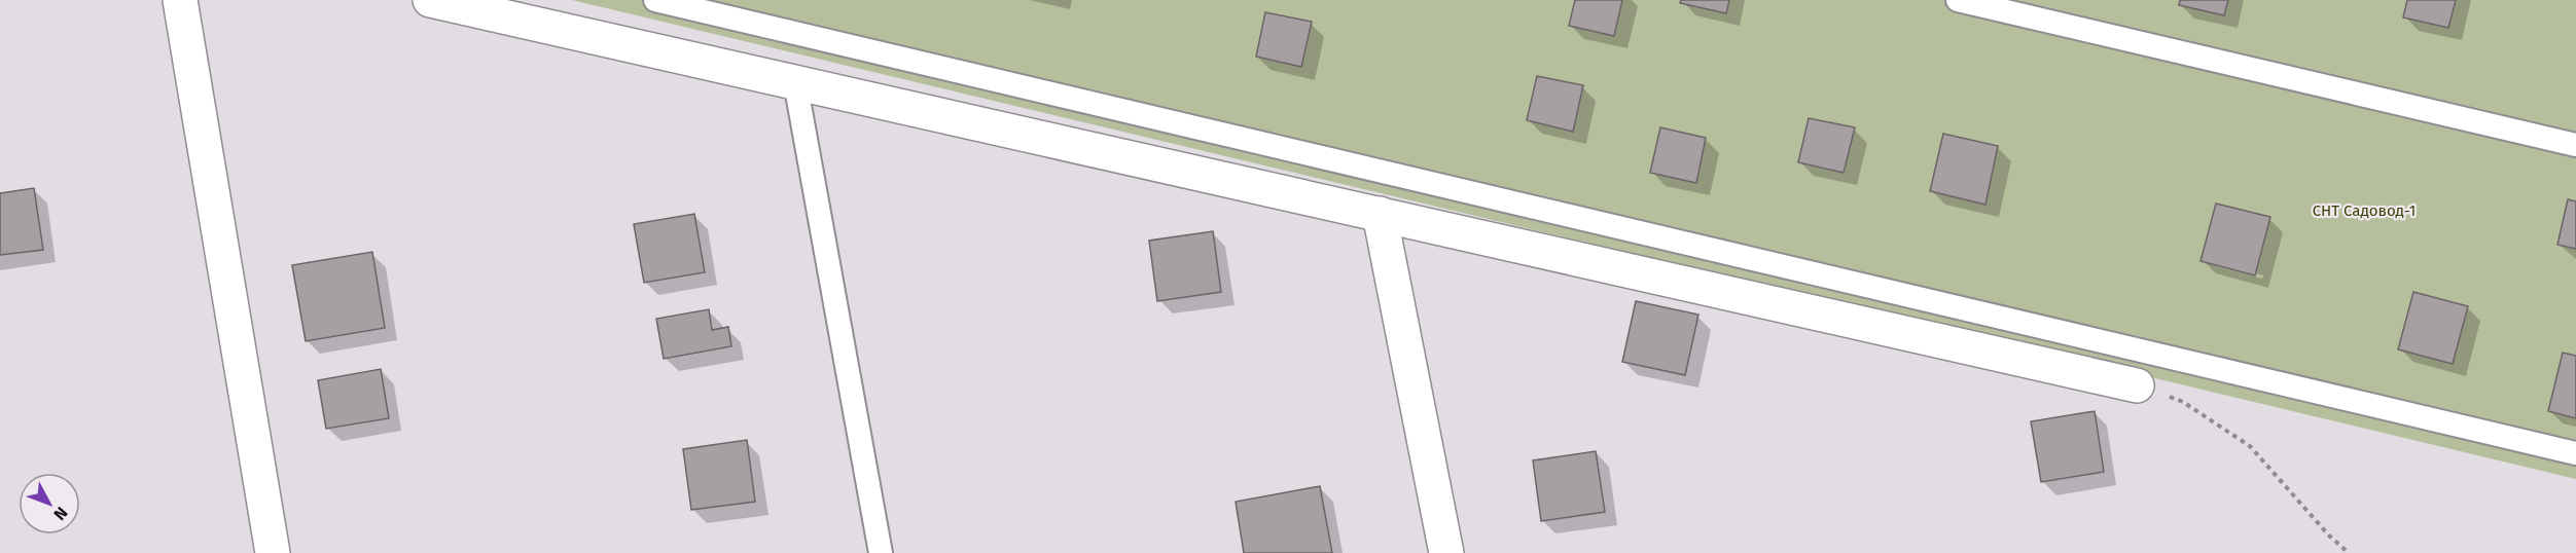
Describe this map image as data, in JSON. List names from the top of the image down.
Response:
{
  "parks": ["СНТ Садовод-1"],
  "north": "bottom right"
}
